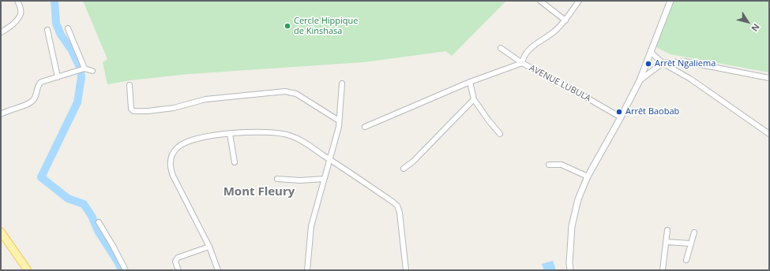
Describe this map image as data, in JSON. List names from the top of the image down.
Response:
{
  "streets": {
    "street": ["AVENUE LUBULA"]
  },
  "districts": ["Mont Fleury"],
  "places": ["Cercle Hippique de Kinshasa", "Arrêt Ngaliema", "Arrêt Baobab"],
  "north": "bottom right"
}
